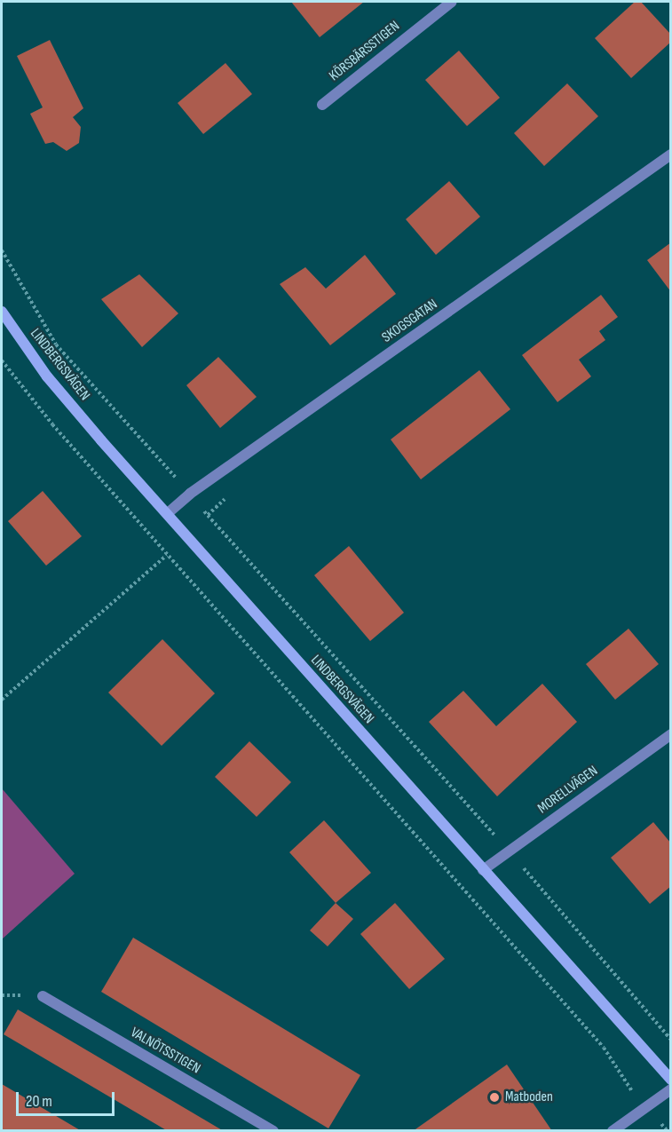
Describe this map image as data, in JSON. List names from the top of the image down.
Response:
{
  "streets": {
    "street": [
      "KÖRSBÄRSSTIGEN",
      "SKOGSGATAN",
      "LINDBERGSVÄGEN",
      "MORELLVÄGEN",
      "VALNÖTSSTIGEN"
    ]
  },
  "crossings": [
    ["SKOGSGATAN", "LINDBERGSVÄGEN"],
    ["LINDBERGSVÄGEN", "MORELLVÄGEN"]
  ],
  "places": ["Matboden"],
  "scale_bar": "20 m"
}
